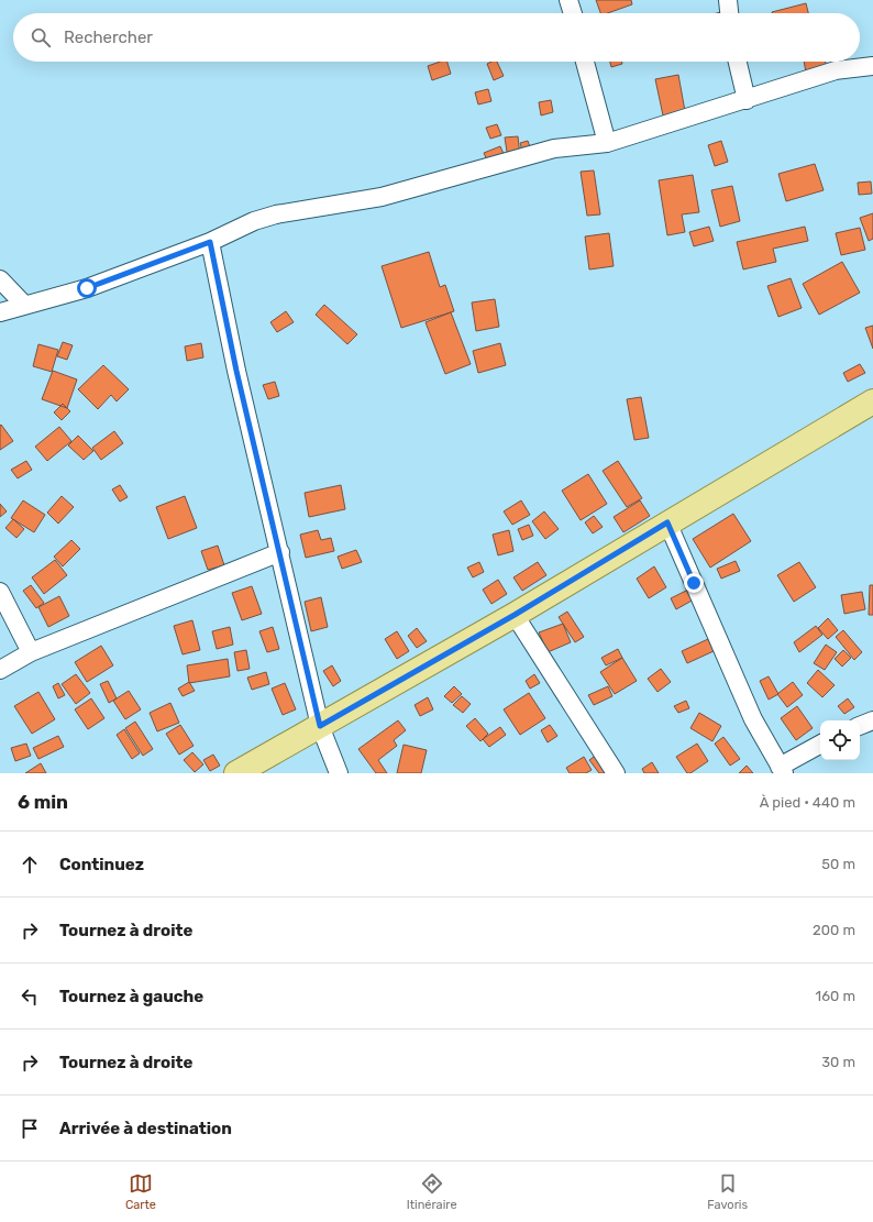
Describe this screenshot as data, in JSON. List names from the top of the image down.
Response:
{
  "page": {
    "search": "Rechercher",
    "heading": ["6 min", "À pied · 440 m"],
    "list": [
      ["Continuez", "50 m"],
      ["Tournez à droite", "200 m"],
      ["Tournez à gauche", "160 m"],
      ["Tournez à droite", "30 m"],
      "Arrivée à destination"
    ],
    "nav": ["Carte", "Itinéraire", "Favoris"]
  }
}
